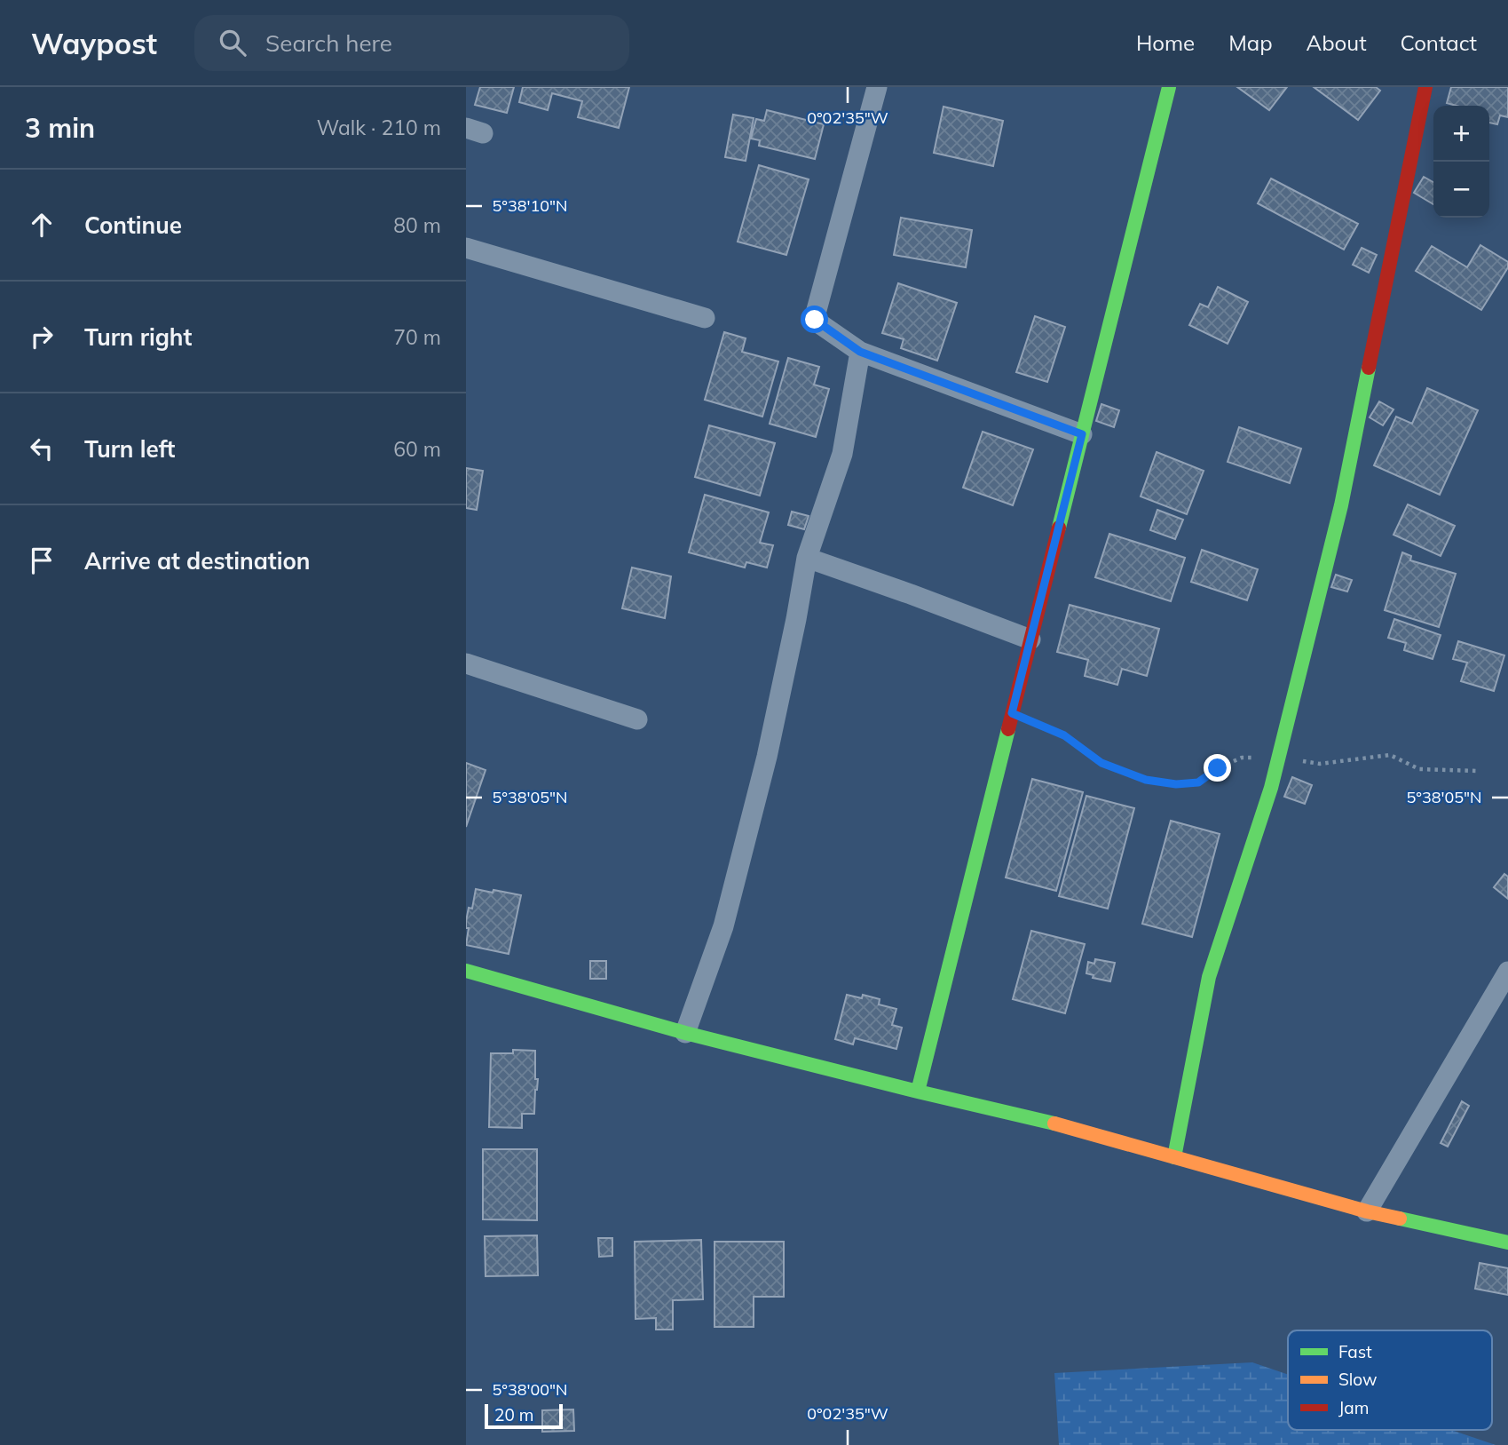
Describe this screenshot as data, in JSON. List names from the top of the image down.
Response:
{
  "legend": ["Fast", "Slow", "Jam"],
  "scale_bar": "20 m",
  "page": {
    "header": "Waypost",
    "search": "Search here",
    "nav": [
      "Home",
      "Map",
      "About",
      "Contact"
    ],
    "heading": ["3 min", "Walk · 210 m"],
    "map_buttons": ["+", "−"],
    "list": [
      ["Continue", "80 m"],
      ["Turn right", "70 m"],
      ["Turn left", "60 m"],
      "Arrive at destination"
    ],
    "scale": "20 m"
  },
  "coordinates": [
    "0°02'35\"W",
    "5°38'10\"N",
    "5°38'05\"N",
    "5°38'00\"N"
  ]
}
